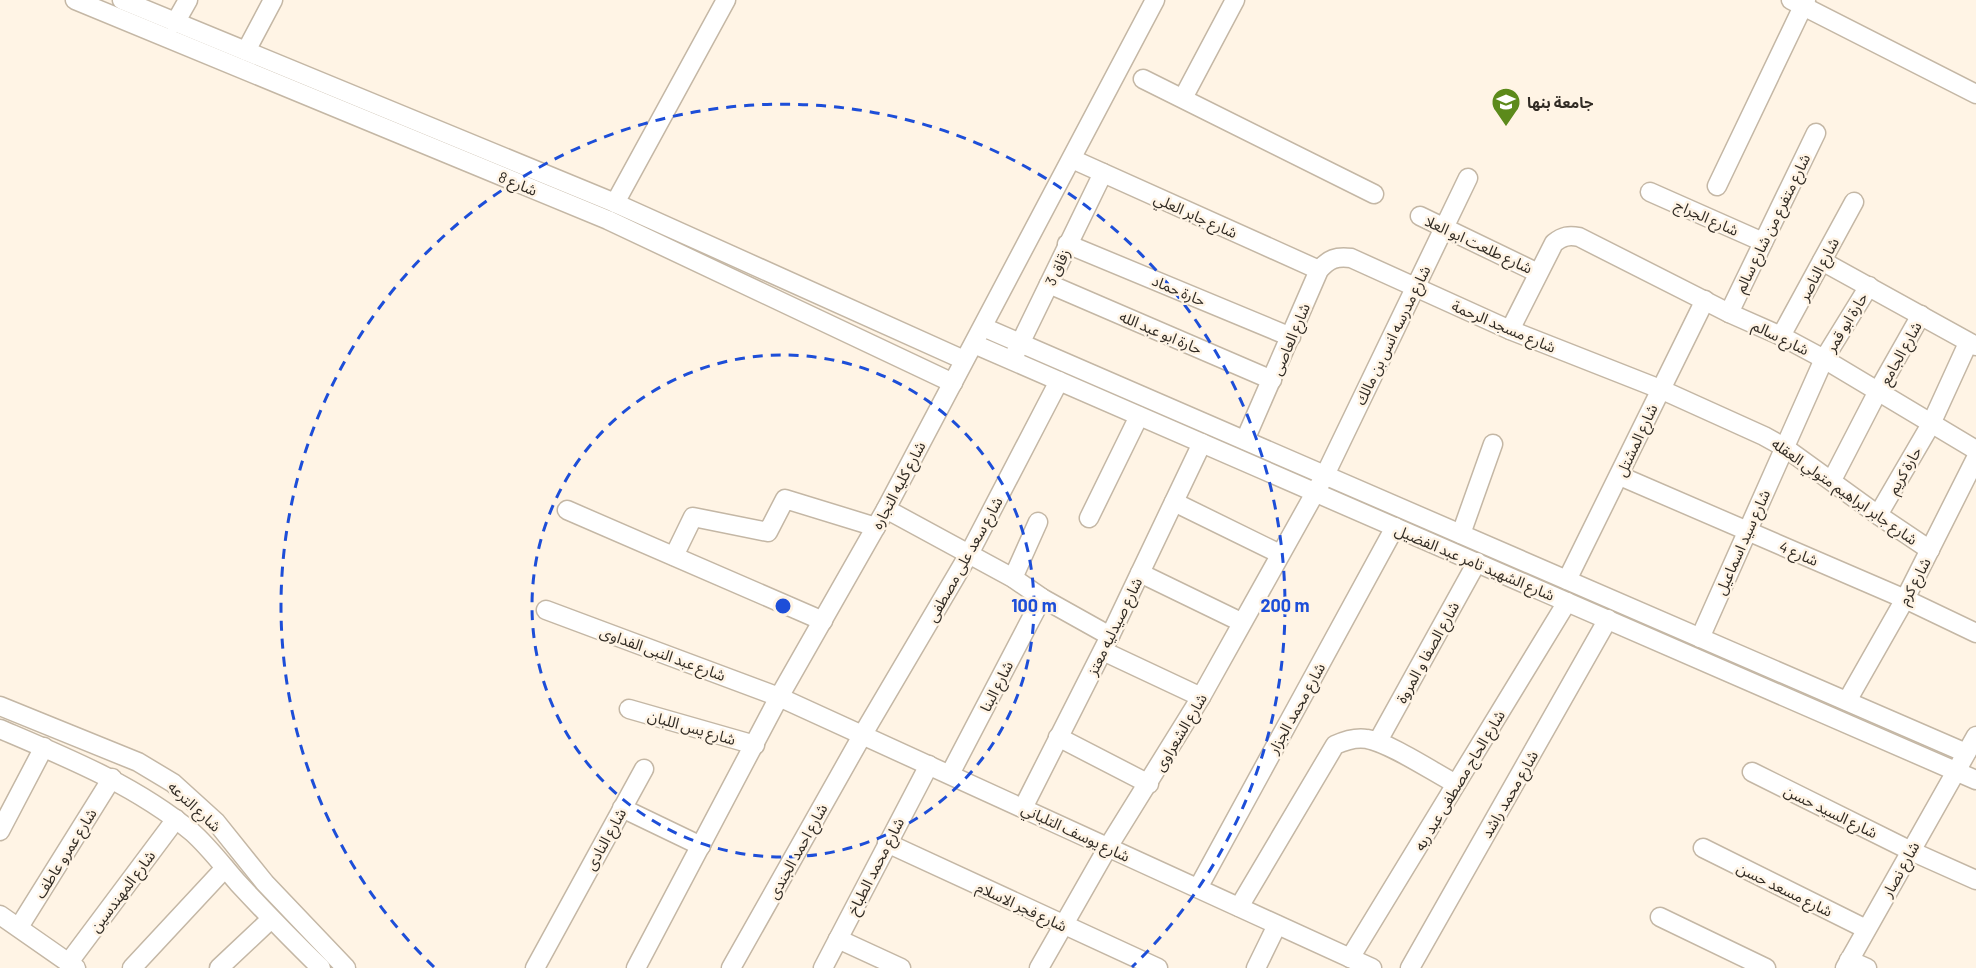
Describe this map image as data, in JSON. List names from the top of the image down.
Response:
{
  "streets": {
    "street": [
      "شارع 8",
      "شارع جابر العلي",
      "شارع الجراج",
      "شارع متفرع من شارع سالم",
      "شارع طلعت ابو العلا",
      "زقاق 3",
      "شارع الناصر",
      "حارة حماد",
      "حارة ابو قمر",
      "شارع مسجد الرحمة",
      "حارة ابو عبد الله",
      "شارع مدرسه انس بن مالك",
      "شارع سالم",
      "شارع العاصى",
      "شارع الجامع",
      "شارع المشتل",
      "حارة كريم",
      "شارع كليه التجاره",
      "شارع جابر ابراهيم متولي العقله",
      "شارع سيد اسماعيل",
      "شارع 4",
      "شارع سعد على مصطفى",
      "شارع الشهيد تامر عبد الفضيل",
      "شارع كرم",
      "شارع صيدليه معتز",
      "شارع الصفا و المروة",
      "شارع عبد النبى الفداوى",
      "شارع البنا",
      "شارع محمد الجزار",
      "شارع يس اللبان",
      "شارع الشعراوى",
      "شارع الحاج مصطفى عبد ربه",
      "شارع محمد راشد",
      "شارع الترعه",
      "شارع السيد حسن",
      "شارع يوسف التلباني",
      "شارع النادى",
      "شارع احمد الجندى",
      "شارع عمرو عاطف",
      "شارع محمد الطباخ",
      "شارع نصار",
      "شارع مسعد حسن",
      "شارع المهندسين",
      "شارع فجر الاسلام"
    ]
  },
  "crossings": [
    ["شارع 8", "شارع كليه التجاره"],
    ["شارع جابر العلي", "زقاق 3"],
    ["شارع جابر العلي", "شارع مسجد الرحمة"],
    ["شارع جابر العلي", "شارع العاصى"],
    ["شارع جابر العلي", "شارع كليه التجاره"],
    ["شارع الجراج", "شارع متفرع من شارع سالم"],
    ["شارع متفرع من شارع سالم", "شارع سالم"],
    ["شارع طلعت ابو العلا", "شارع مدرسه انس بن مالك"],
    ["شارع طلعت ابو العلا", "شارع سالم"],
    ["زقاق 3", "حارة حماد"],
    ["زقاق 3", "حارة ابو عبد الله"],
    ["زقاق 3", "شارع الشهيد تامر عبد الفضيل"],
    ["شارع الناصر", "شارع سالم"],
    ["حارة حماد", "شارع العاصى"],
    ["حارة ابو قمر", "شارع سالم"],
    ["حارة ابو قمر", "شارع جابر ابراهيم متولي العقله"],
    ["حارة ابو قمر", "شارع سيد اسماعيل"],
    ["شارع مسجد الرحمة", "شارع مدرسه انس بن مالك"],
    ["شارع مسجد الرحمة", "شارع العاصى"],
    ["شارع مسجد الرحمة", "شارع المشتل"],
    ["شارع مسجد الرحمة", "شارع جابر ابراهيم متولي العقله"],
    ["حارة ابو عبد الله", "شارع العاصى"],
    ["شارع مدرسه انس بن مالك", "شارع الشهيد تامر عبد الفضيل"],
    ["شارع مدرسه انس بن مالك", "شارع الشعراوى"],
    ["شارع سالم", "شارع الجامع"],
    ["شارع سالم", "شارع المشتل"],
    ["شارع سالم", "حارة كريم"],
    ["شارع العاصى", "شارع الشهيد تامر عبد الفضيل"],
    ["شارع الجامع", "شارع جابر ابراهيم متولي العقله"],
    ["شارع المشتل", "شارع جابر ابراهيم متولي العقله"],
    ["شارع المشتل", "شارع 4"],
    ["شارع المشتل", "شارع الشهيد تامر عبد الفضيل"],
    ["حارة كريم", "شارع جابر ابراهيم متولي العقله"],
    ["شارع كليه التجاره", "شارع الشهيد تامر عبد الفضيل"],
    ["شارع كليه التجاره", "شارع عبد النبى الفداوى"],
    ["شارع كليه التجاره", "شارع يس اللبان"],
    ["شارع كليه التجاره", "شارع يوسف التلباني"],
    ["شارع جابر ابراهيم متولي العقله", "شارع سيد اسماعيل"],
    ["شارع جابر ابراهيم متولي العقله", "شارع كرم"],
    ["شارع سيد اسماعيل", "شارع 4"],
    ["شارع سيد اسماعيل", "شارع الشهيد تامر عبد الفضيل"],
    ["شارع 4", "شارع كرم"],
    ["شارع سعد على مصطفى", "شارع الشهيد تامر عبد الفضيل"],
    ["شارع سعد على مصطفى", "شارع يوسف التلباني"],
    ["شارع سعد على مصطفى", "شارع احمد الجندى"],
    ["شارع الشهيد تامر عبد الفضيل", "شارع كرم"],
    ["شارع الشهيد تامر عبد الفضيل", "شارع صيدليه معتز"],
    ["شارع الشهيد تامر عبد الفضيل", "شارع الصفا و المروة"],
    ["شارع الشهيد تامر عبد الفضيل", "شارع محمد الجزار"],
    ["شارع الشهيد تامر عبد الفضيل", "شارع الشعراوى"],
    ["شارع الشهيد تامر عبد الفضيل", "شارع الحاج مصطفى عبد ربه"],
    ["شارع الشهيد تامر عبد الفضيل", "شارع محمد راشد"],
    ["شارع الشهيد تامر عبد الفضيل", "شارع نصار"],
    ["شارع صيدليه معتز", "شارع يوسف التلباني"],
    ["شارع عبد النبى الفداوى", "شارع يوسف التلباني"],
    ["شارع البنا", "شارع يوسف التلباني"],
    ["شارع محمد الجزار", "شارع يوسف التلباني"],
    ["شارع الشعراوى", "شارع يوسف التلباني"],
    ["شارع الشعراوى", "شارع فجر الاسلام"],
    ["شارع الحاج مصطفى عبد ربه", "شارع يوسف التلباني"],
    ["شارع الترعه", "شارع عمرو عاطف"],
    ["شارع الترعه", "شارع المهندسين"],
    ["شارع السيد حسن", "شارع نصار"],
    ["شارع يوسف التلباني", "شارع احمد الجندى"],
    ["شارع يوسف التلباني", "شارع محمد الطباخ"],
    ["شارع محمد الطباخ", "شارع فجر الاسلام"],
    ["شارع نصار", "شارع مسعد حسن"]
  ],
  "places": {
    "school or university": ["جامعة بنها"]
  },
  "rings": ["100 m", "200 m"]
}
